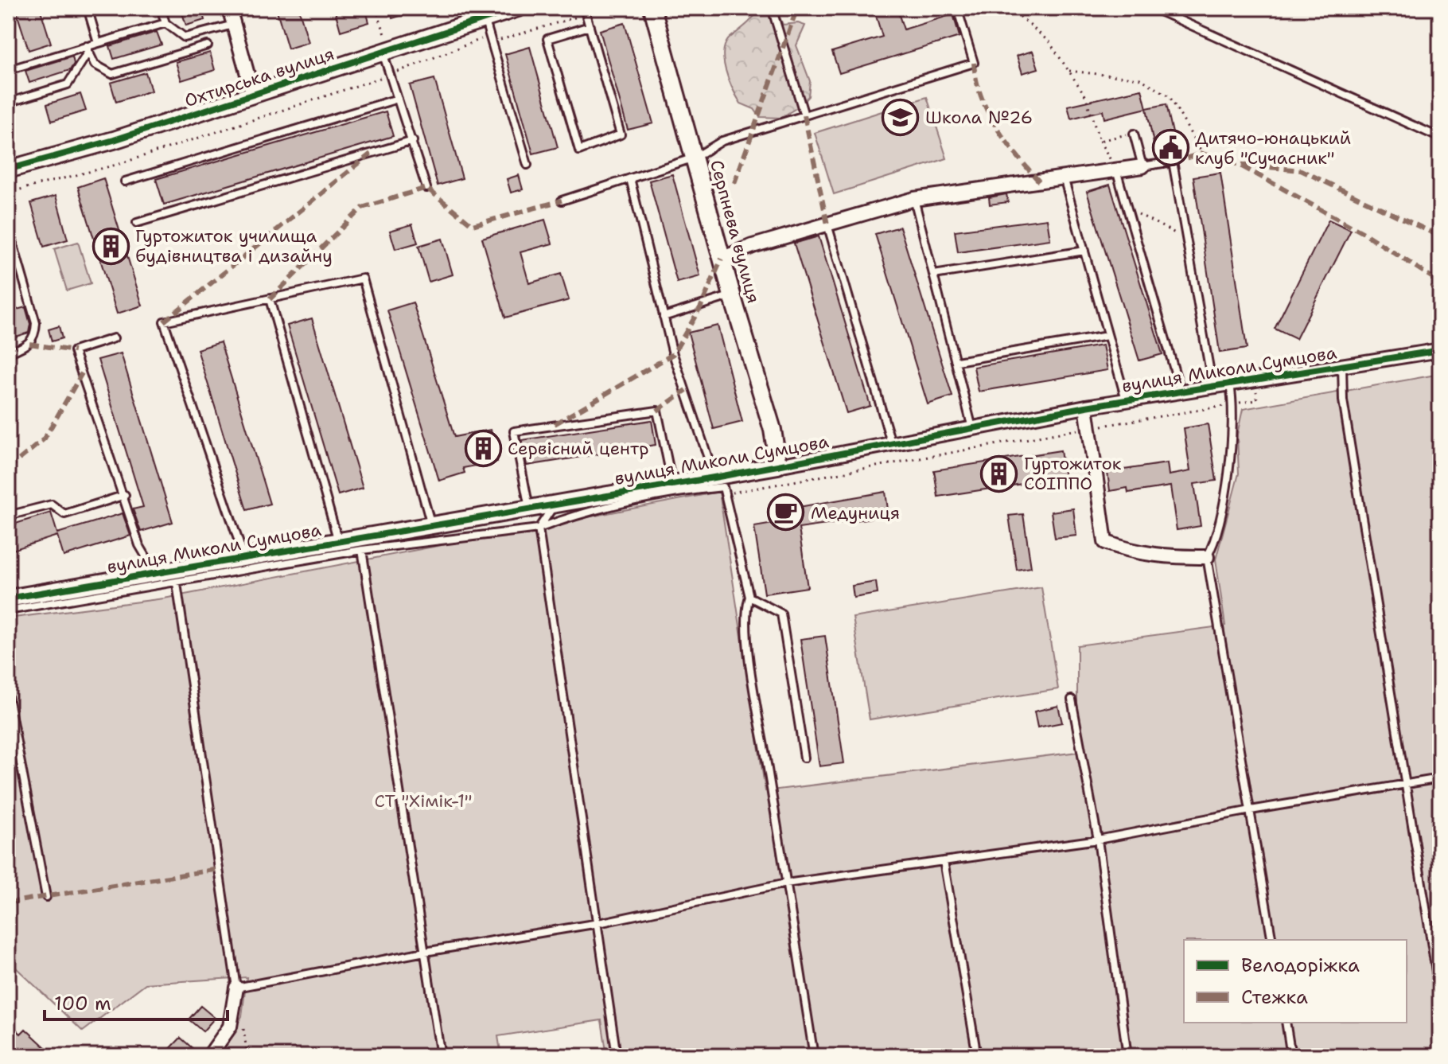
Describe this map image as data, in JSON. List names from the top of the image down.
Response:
{
  "streets": {
    "street": ["Охтирська вулиця", "Серпнева вулиця", "вулиця Миколи Сумцова"]
  },
  "crossings": [
    ["Серпнева вулиця", "вулиця Миколи Сумцова"]
  ],
  "parks": ["СТ \"Хімік-1\""],
  "places": {
    "school or university": ["Школа №26"],
    "public building": ["Дитячо-юнацький клуб \"Сучасник\""],
    "building": ["Гуртожиток училища будівництва і дизайну", "Сервісний центр", "Гуртожиток СОІППО"],
    "cafe": ["Медуниця"]
  },
  "legend": ["Велодоріжка", "Стежка"],
  "scale_bar": "100 m"
}
